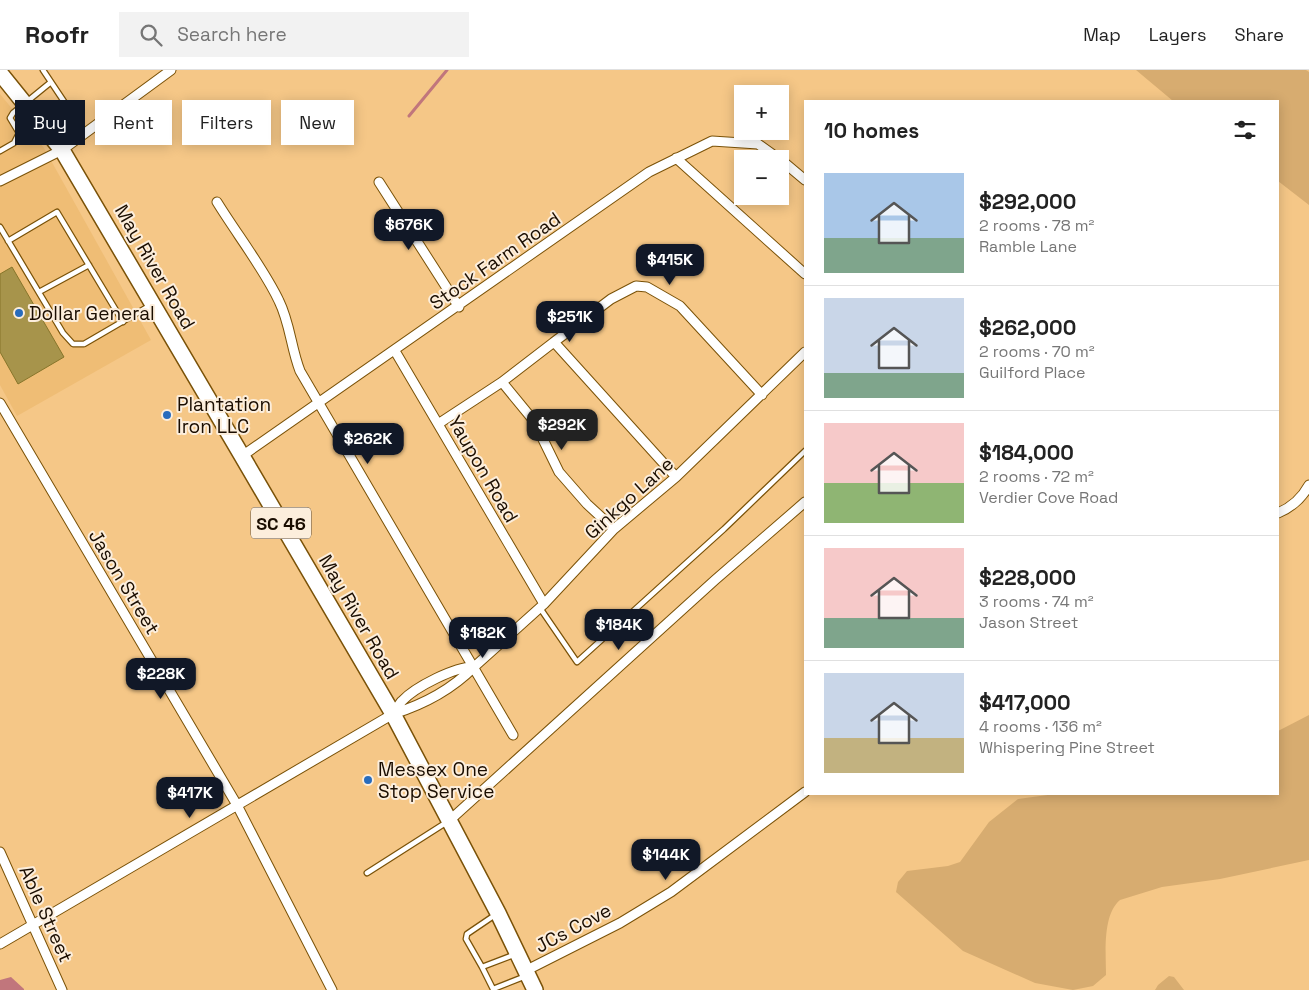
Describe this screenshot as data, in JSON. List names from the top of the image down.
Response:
{
  "streets": {
    "main road": ["May River Road", "SC 46"],
    "street": [
      "Stock Farm Road",
      "Yaupon Road",
      "Ginkgo Lane",
      "Jason Street",
      "Able Street",
      "JCs Cove"
    ]
  },
  "crossings": [
    ["Stock Farm Road", "May River Road"],
    ["Stock Farm Road", "Yaupon Road"],
    ["May River Road", "Ginkgo Lane"],
    ["May River Road", "JCs Cove"],
    ["Yaupon Road", "Ginkgo Lane"]
  ],
  "places": ["Dollar General", "Plantation Iron LLC", "Messex One Stop Service"],
  "page": {
    "header": "Roofr",
    "search": "Search here",
    "nav": ["Map", "Layers", "Share"],
    "map_buttons": ["+", "−"],
    "chip": [
      "Buy",
      "Rent",
      "Filters",
      "New"
    ],
    "heading": "10 homes",
    "list": [
      {
        "name": "$292,000",
        "note": "2 rooms · 78 m² · Ramble Lane"
      },
      {
        "name": "$262,000",
        "note": "2 rooms · 70 m² · Guilford Place"
      },
      {
        "name": "$184,000",
        "note": "2 rooms · 72 m² · Verdier Cove Road"
      },
      {
        "name": "$228,000",
        "note": "3 rooms · 74 m² · Jason Street"
      },
      {
        "name": "$417,000",
        "note": "4 rooms · 136 m² · Whispering Pine Street"
      }
    ],
    "price": [
      "$676K",
      "$415K",
      "$251K",
      "$292K",
      "$262K",
      "$184K",
      "$182K",
      "$228K",
      "$417K",
      "$144K"
    ]
  }
}
